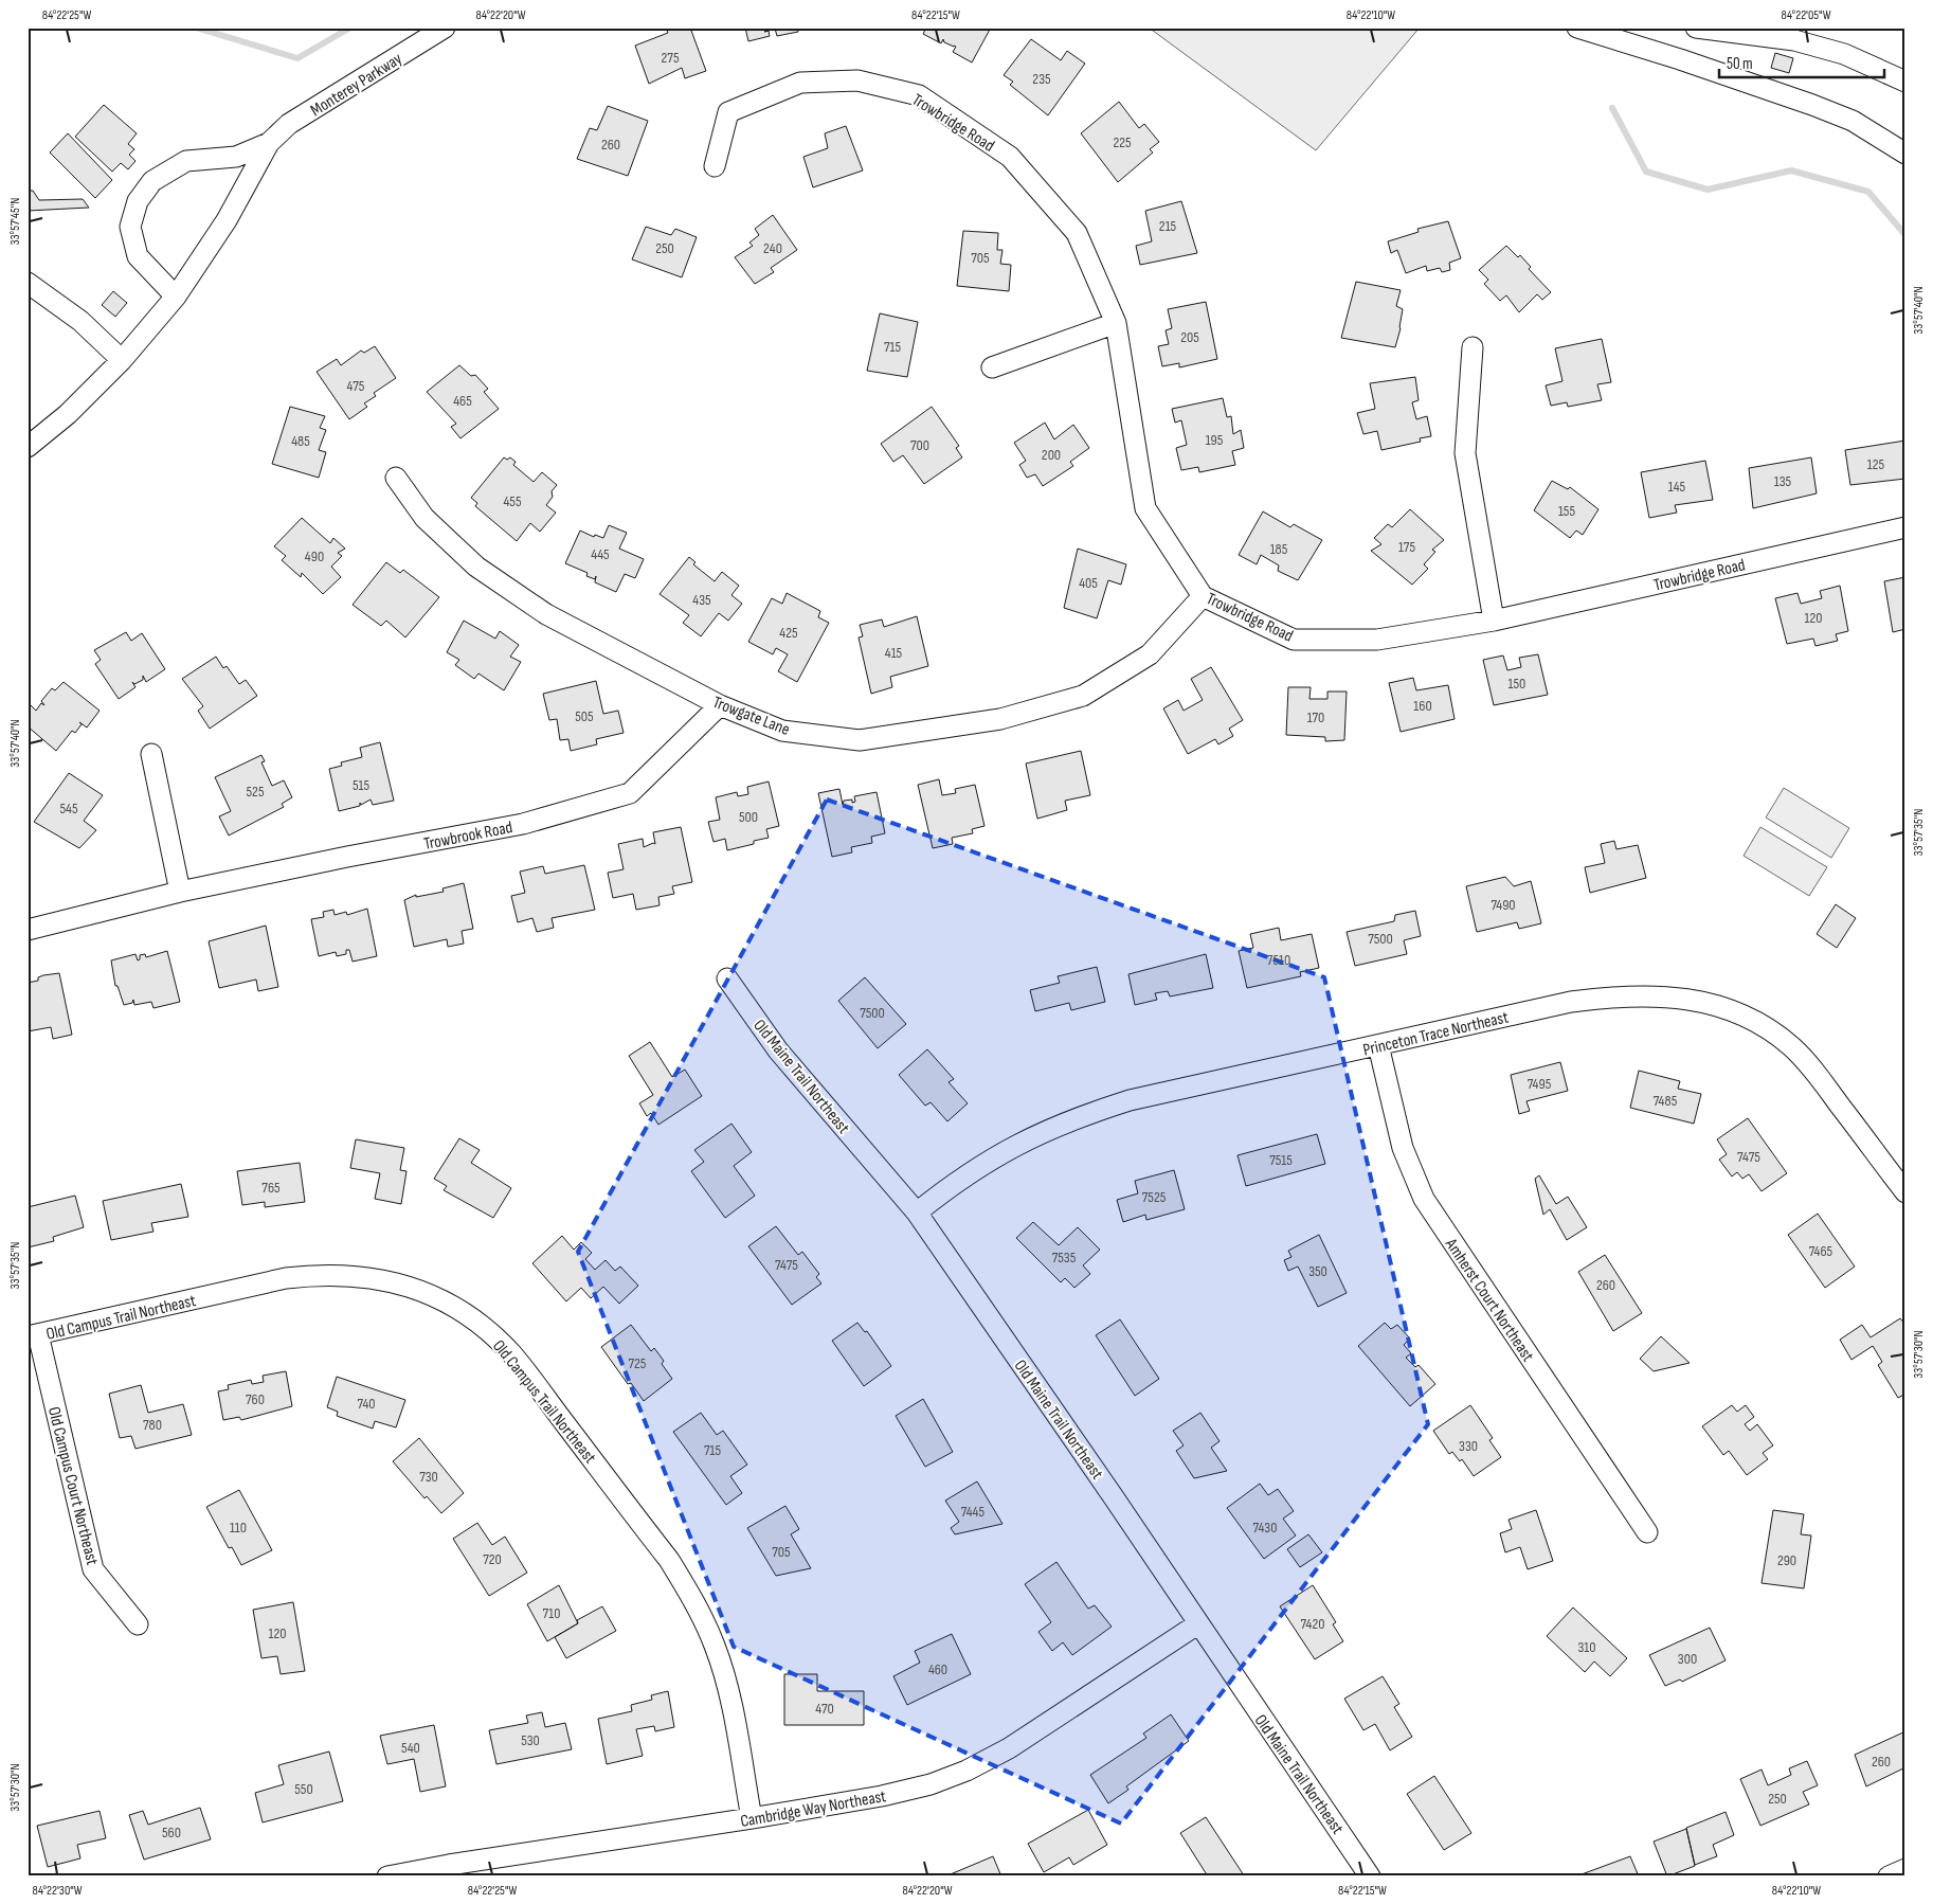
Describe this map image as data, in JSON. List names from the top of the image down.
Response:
{
  "streets": {
    "street": [
      "Monterey Parkway",
      "Trowbridge Road",
      "Trowgate Lane",
      "Trowbrook Road",
      "Princeton Trace Northeast",
      "Old Maine Trail Northeast",
      "Amherst Court Northeast",
      "Old Campus Trail Northeast",
      "Old Campus Court Northeast",
      "Cambridge Way Northeast"
    ]
  },
  "crossings": [
    ["Trowbridge Road", "Trowgate Lane"],
    ["Trowgate Lane", "Trowbrook Road"],
    ["Princeton Trace Northeast", "Old Maine Trail Northeast"],
    ["Princeton Trace Northeast", "Amherst Court Northeast"],
    ["Old Maine Trail Northeast", "Cambridge Way Northeast"],
    ["Old Campus Trail Northeast", "Old Campus Court Northeast"],
    ["Old Campus Trail Northeast", "Cambridge Way Northeast"]
  ],
  "house_numbers": [
    "275",
    "235",
    "225",
    "260",
    "215",
    "250",
    "240",
    "705",
    "205",
    "715",
    "475",
    "465",
    "195",
    "485",
    "700",
    "200",
    "125",
    "135",
    "145",
    "455",
    "155",
    "175",
    "185",
    "445",
    "490",
    "405",
    "435",
    "120",
    "425",
    "415",
    "150",
    "160",
    "505",
    "170",
    "515",
    "525",
    "545",
    "500",
    "7490",
    "7500",
    "7510",
    "7500",
    "7495",
    "7485",
    "7475",
    "7515",
    "765",
    "7525",
    "7465",
    "7535",
    "7475",
    "350",
    "260",
    "725",
    "760",
    "740",
    "780",
    "330",
    "715",
    "730",
    "7445",
    "110",
    "7430",
    "705",
    "720",
    "290",
    "710",
    "7420",
    "120",
    "310",
    "300",
    "460",
    "470",
    "530",
    "540",
    "260",
    "550",
    "250",
    "560"
  ],
  "scale_bar": "50 m",
  "coordinates": [
    "84°22'25\"W",
    "84°22'20\"W",
    "84°22'15\"W",
    "84°22'10\"W",
    "84°22'05\"W",
    "33°57'45\"N",
    "33°57'40\"N",
    "33°57'35\"N",
    "33°57'30\"N",
    "84°22'30\"W"
  ]
}
